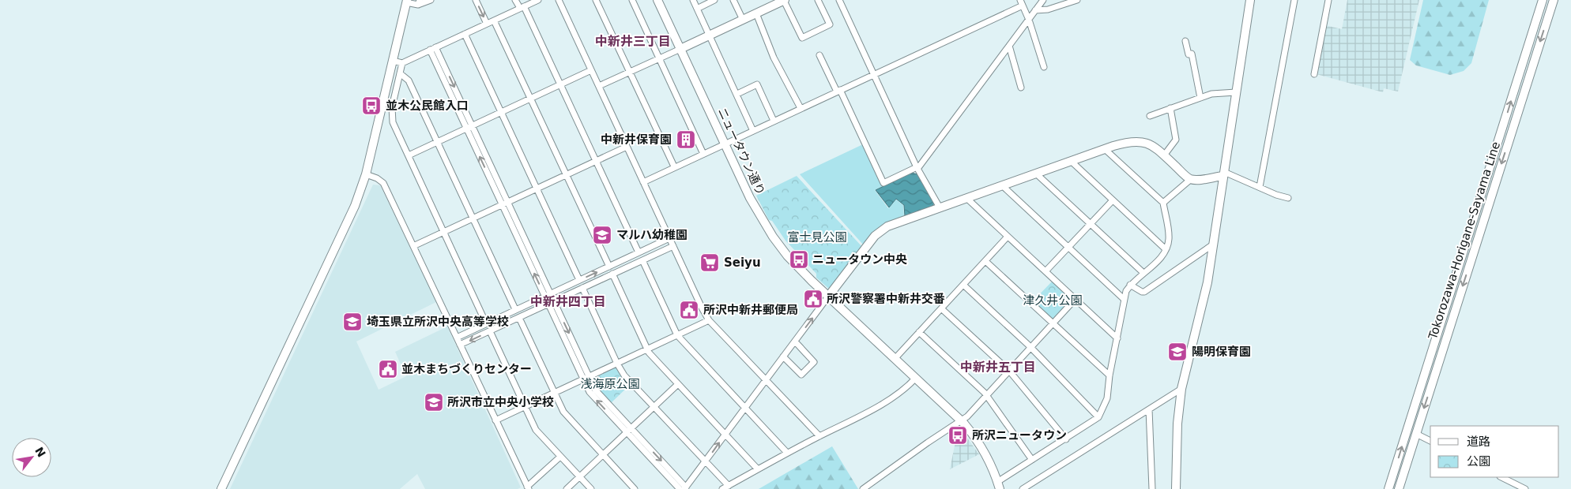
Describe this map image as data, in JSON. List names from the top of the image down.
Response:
{
  "streets": {
    "street": ["ニュータウン通り", "Tokorozawa-Horigane-Sayama Line"]
  },
  "districts": ["中新井三丁目", "中新井四丁目", "中新井五丁目"],
  "parks": ["富士見公園", "津久井公園", "浅海原公園"],
  "places": {
    "bus stop": ["並木公民館入口", "ニュータウン中央", "所沢ニュータウン"],
    "building": ["中新井保育園"],
    "school or university": [
      "マルハ幼稚園",
      "埼玉県立所沢中央高等学校",
      "陽明保育園",
      "所沢市立中央小学校"
    ],
    "supermarket": ["Seiyu"],
    "public building": ["所沢警察署中新井交番", "所沢中新井郵便局", "並木まちづくりセンター"]
  },
  "legend": ["道路", "公園"],
  "north": "top right"
}
